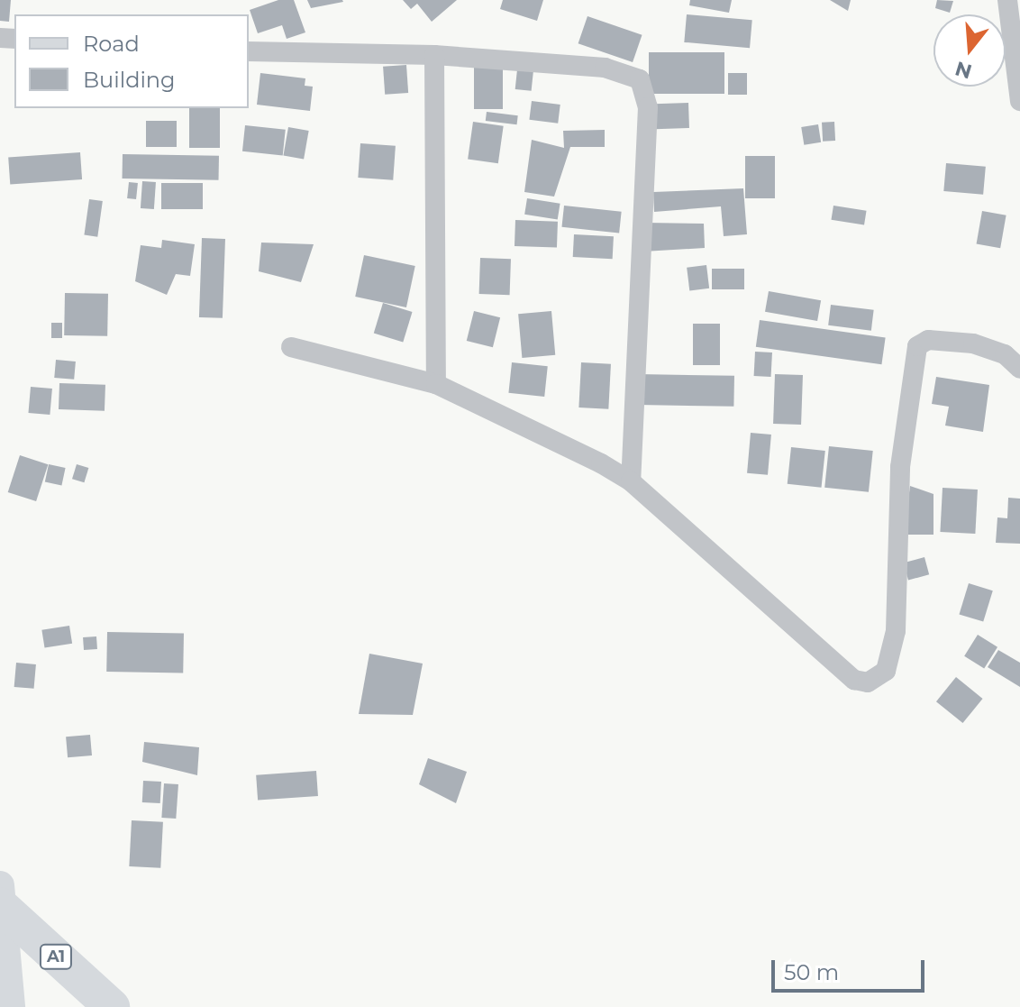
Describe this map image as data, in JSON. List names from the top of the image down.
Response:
{
  "streets": {
    "highway": ["A1"]
  },
  "legend": ["Road", "Building"],
  "scale_bar": "50 m",
  "north": "bottom"
}
